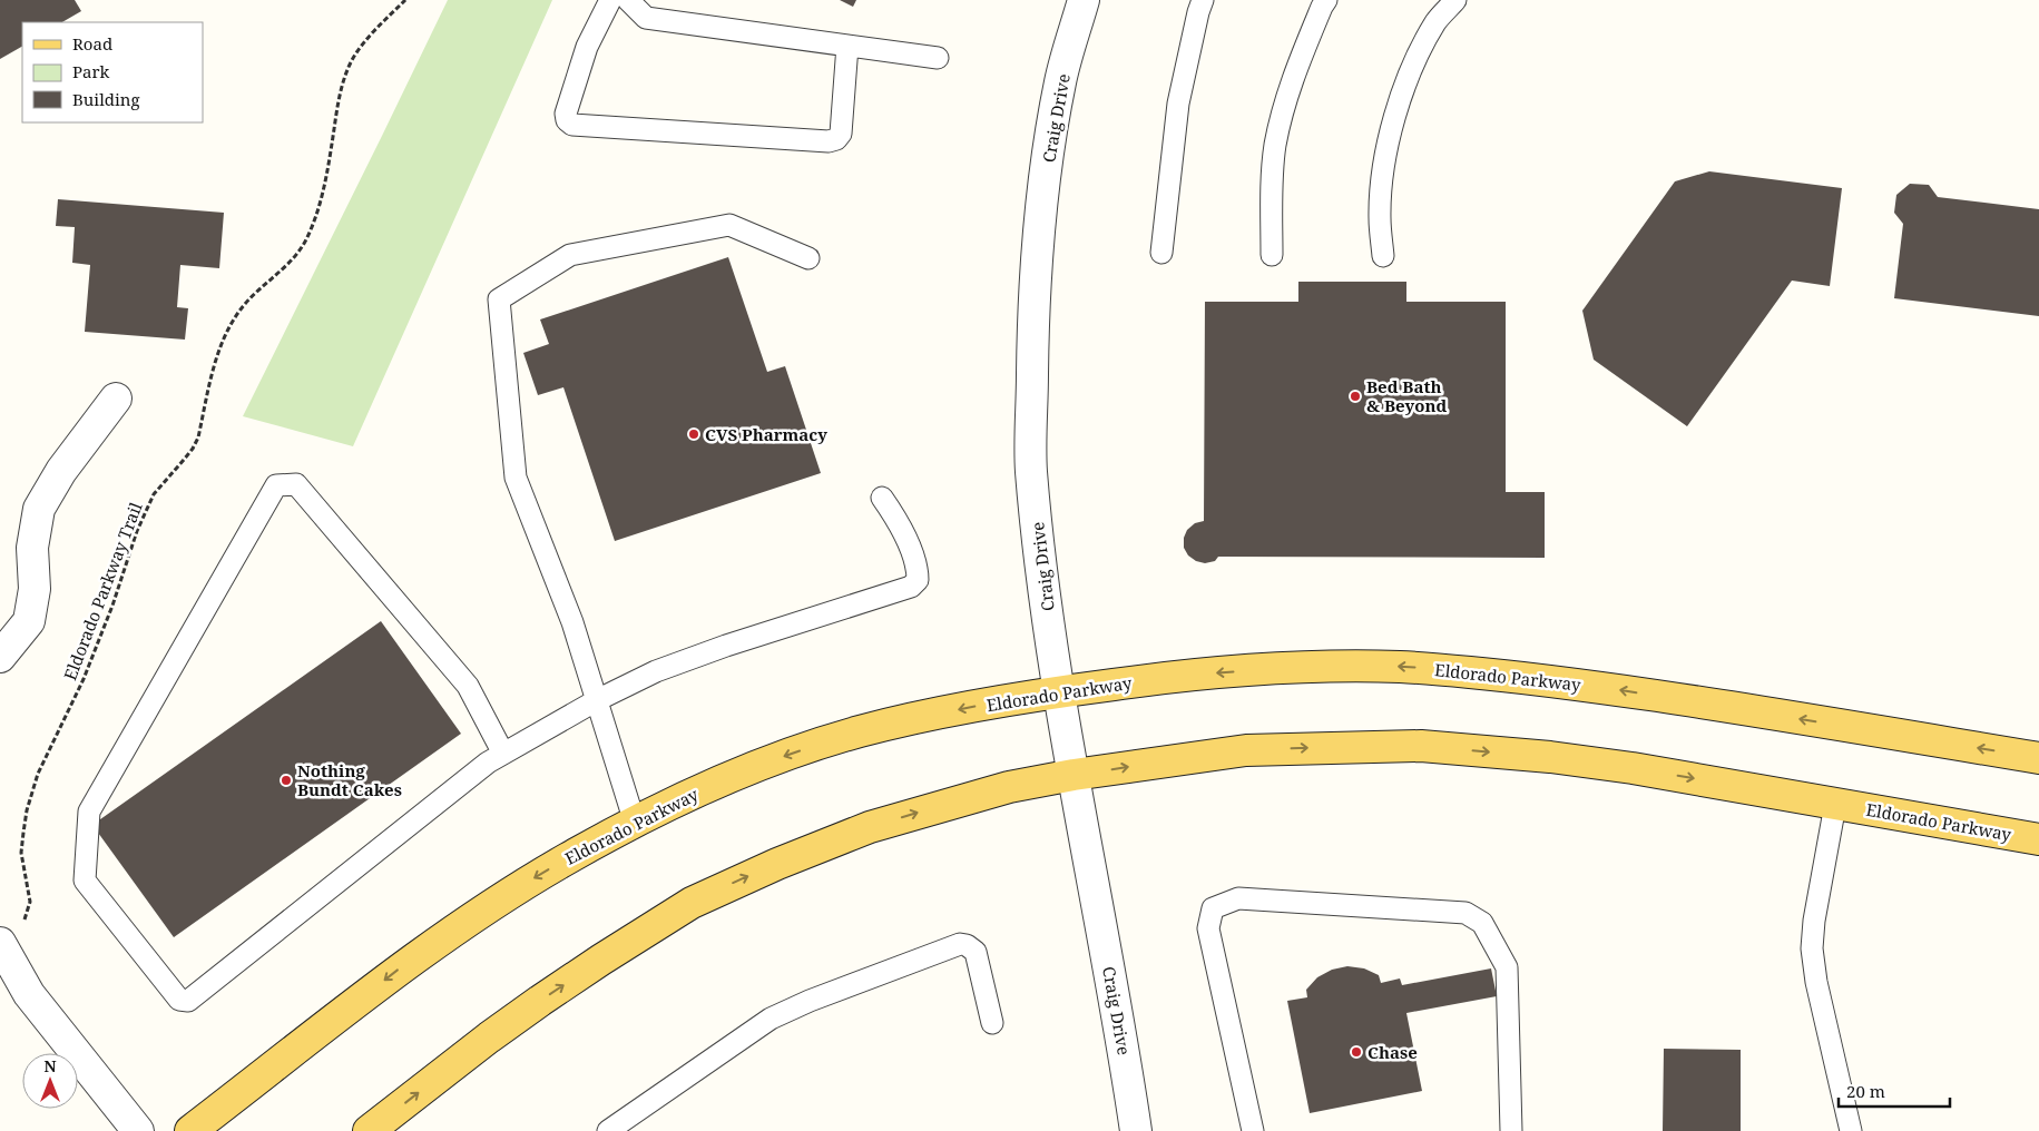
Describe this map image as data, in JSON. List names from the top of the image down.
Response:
{
  "streets": {
    "main road": ["Eldorado Parkway"],
    "street": ["Craig Drive"],
    "path": ["Eldorado Parkway Trail"]
  },
  "crossings": [
    ["Craig Drive", "Eldorado Parkway"]
  ],
  "places": [
    "Bed Bath & Beyond",
    "CVS Pharmacy",
    "Nothing Bundt Cakes",
    "Chase"
  ],
  "legend": ["Road", "Park", "Building"],
  "scale_bar": "20 m",
  "north": "top"
}
